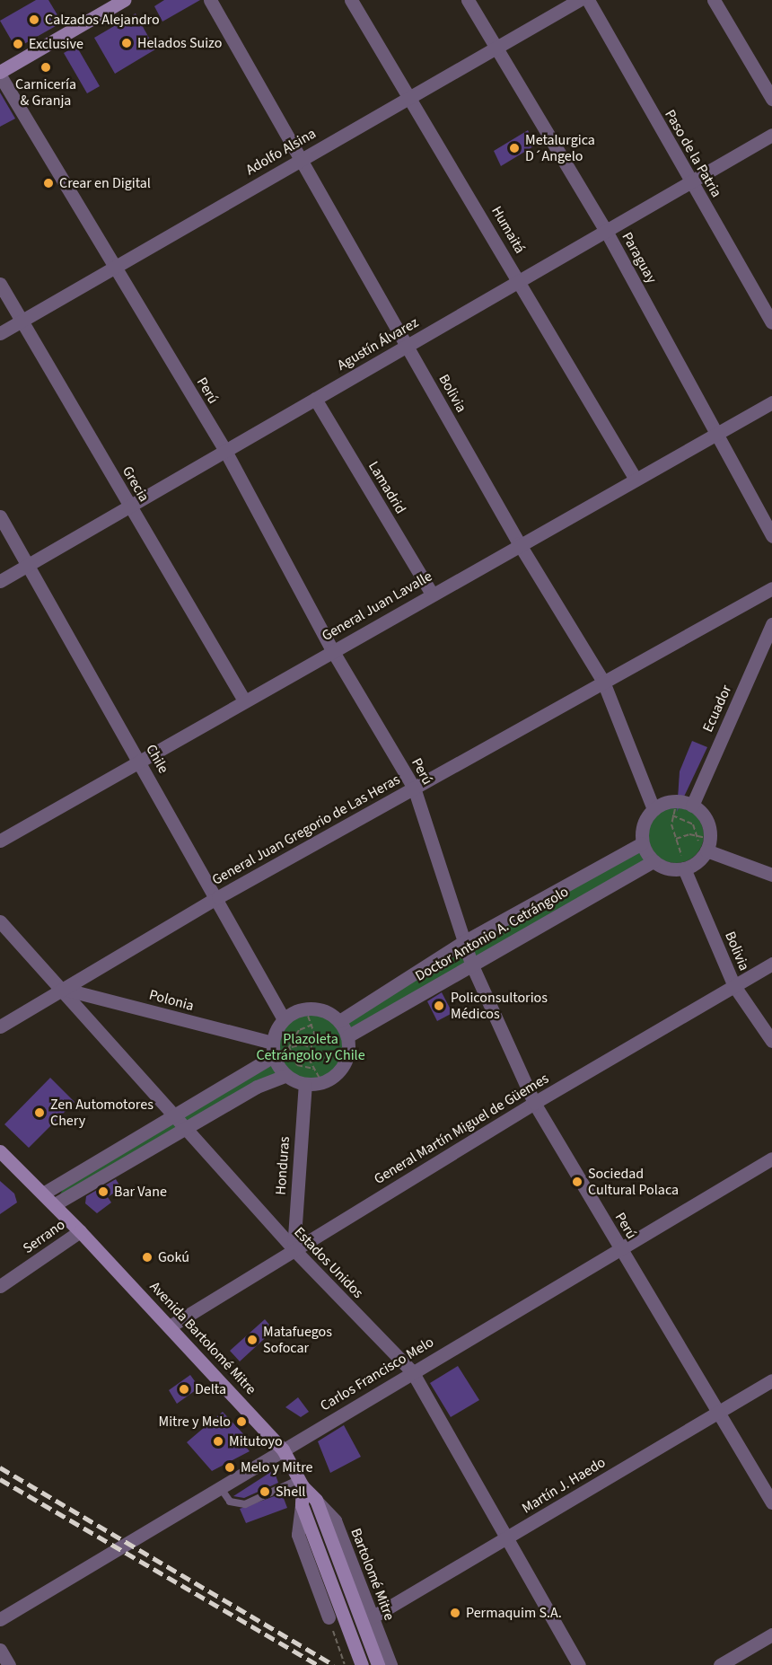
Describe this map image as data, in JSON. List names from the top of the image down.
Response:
{
  "streets": {
    "main road": ["Avenida Bartolomé Mitre"],
    "street": [
      "Adolfo Alsina",
      "Paso de la Patria",
      "Humaitá",
      "Paraguay",
      "Agustín Álvarez",
      "Perú",
      "Bolivia",
      "Grecia",
      "Lamadrid",
      "General Juan Lavalle",
      "Ecuador",
      "Chile",
      "General Juan Gregorio de Las Heras",
      "Doctor Antonio A. Cetrángolo",
      "Polonia",
      "General Martín Miguel de Güemes",
      "Honduras",
      "Serrano",
      "Estados Unidos",
      "Carlos Francisco Melo",
      "Martín J. Haedo",
      "Bartolomé Mitre"
    ]
  },
  "crossings": [
    ["Adolfo Alsina", "Humaitá"],
    ["Adolfo Alsina", "Paraguay"],
    ["Adolfo Alsina", "Perú"],
    ["Adolfo Alsina", "Bolivia"],
    ["Adolfo Alsina", "Grecia"],
    ["Paso de la Patria", "Agustín Álvarez"],
    ["Humaitá", "Agustín Álvarez"],
    ["Humaitá", "General Juan Lavalle"],
    ["Paraguay", "Agustín Álvarez"],
    ["Paraguay", "General Juan Lavalle"],
    ["Agustín Álvarez", "Perú"],
    ["Agustín Álvarez", "Bolivia"],
    ["Agustín Álvarez", "Grecia"],
    ["Agustín Álvarez", "Lamadrid"],
    ["Agustín Álvarez", "Chile"],
    ["Perú", "General Juan Lavalle"],
    ["Perú", "General Juan Gregorio de Las Heras"],
    ["Perú", "Doctor Antonio A. Cetrángolo"],
    ["Perú", "General Martín Miguel de Güemes"],
    ["Perú", "Carlos Francisco Melo"],
    ["Perú", "Martín J. Haedo"],
    ["Bolivia", "General Juan Lavalle"],
    ["Bolivia", "General Juan Gregorio de Las Heras"],
    ["Bolivia", "General Martín Miguel de Güemes"],
    ["Grecia", "General Juan Lavalle"],
    ["Lamadrid", "General Juan Lavalle"],
    ["General Juan Lavalle", "Chile"],
    ["Chile", "General Juan Gregorio de Las Heras"],
    ["General Juan Gregorio de Las Heras", "Polonia"],
    ["General Juan Gregorio de Las Heras", "Estados Unidos"],
    ["Polonia", "Estados Unidos"],
    ["General Martín Miguel de Güemes", "Honduras"],
    ["General Martín Miguel de Güemes", "Estados Unidos"],
    ["General Martín Miguel de Güemes", "Avenida Bartolomé Mitre"],
    ["Honduras", "Estados Unidos"],
    ["Serrano", "Avenida Bartolomé Mitre"],
    ["Estados Unidos", "Carlos Francisco Melo"],
    ["Estados Unidos", "Martín J. Haedo"],
    ["Avenida Bartolomé Mitre", "Carlos Francisco Melo"],
    ["Avenida Bartolomé Mitre", "Bartolomé Mitre"],
    ["Martín J. Haedo", "Bartolomé Mitre"]
  ],
  "parks": ["Plazoleta Cetrángolo y Chile"],
  "places": [
    "Calzados Alejandro",
    "Helados Suizo",
    "Exclusive",
    "Carnicería & Granja",
    "Metalurgica D´Angelo",
    "Crear en Digital",
    "Policonsultorios Médicos",
    "Zen Automotores Chery",
    "Sociedad Cultural Polaca",
    "Bar Vane",
    "Gokú",
    "Matafuegos Sofocar",
    "Delta",
    "Mitre y Melo",
    "Mitutoyo",
    "Melo y Mitre",
    "Shell",
    "Permaquim S.A."
  ]
}
